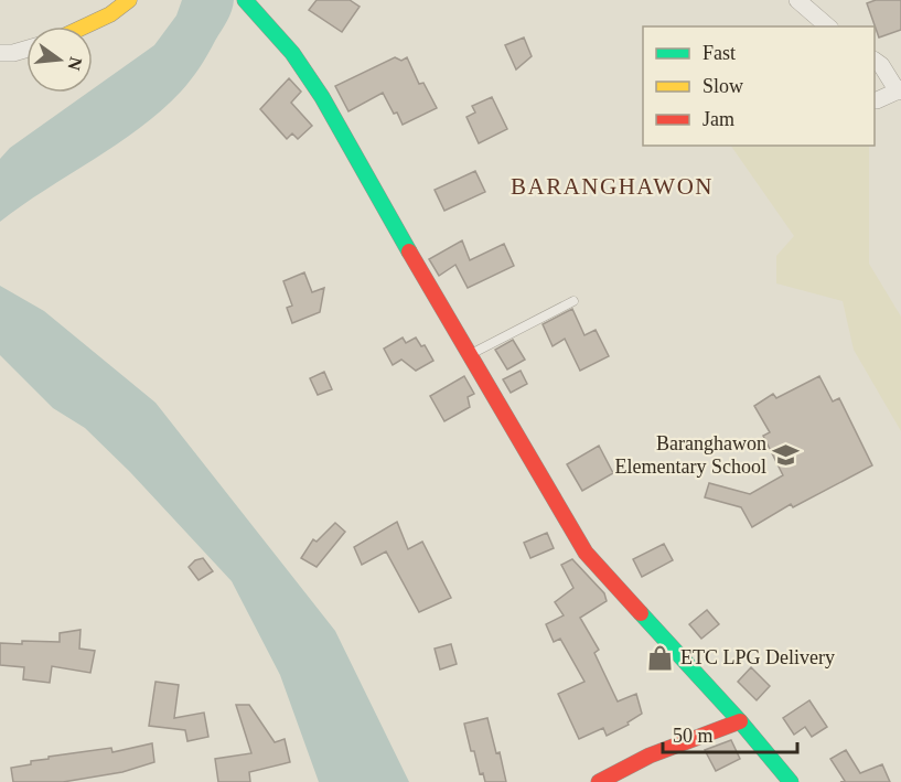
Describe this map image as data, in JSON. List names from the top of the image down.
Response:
{
  "districts": ["BARANGHAWON"],
  "places": {
    "school or university": ["Baranghawon Elementary School"],
    "shop": ["ETC LPG Delivery"]
  },
  "legend": ["Fast", "Slow", "Jam"],
  "scale_bar": "50 m",
  "north": "right"
}
